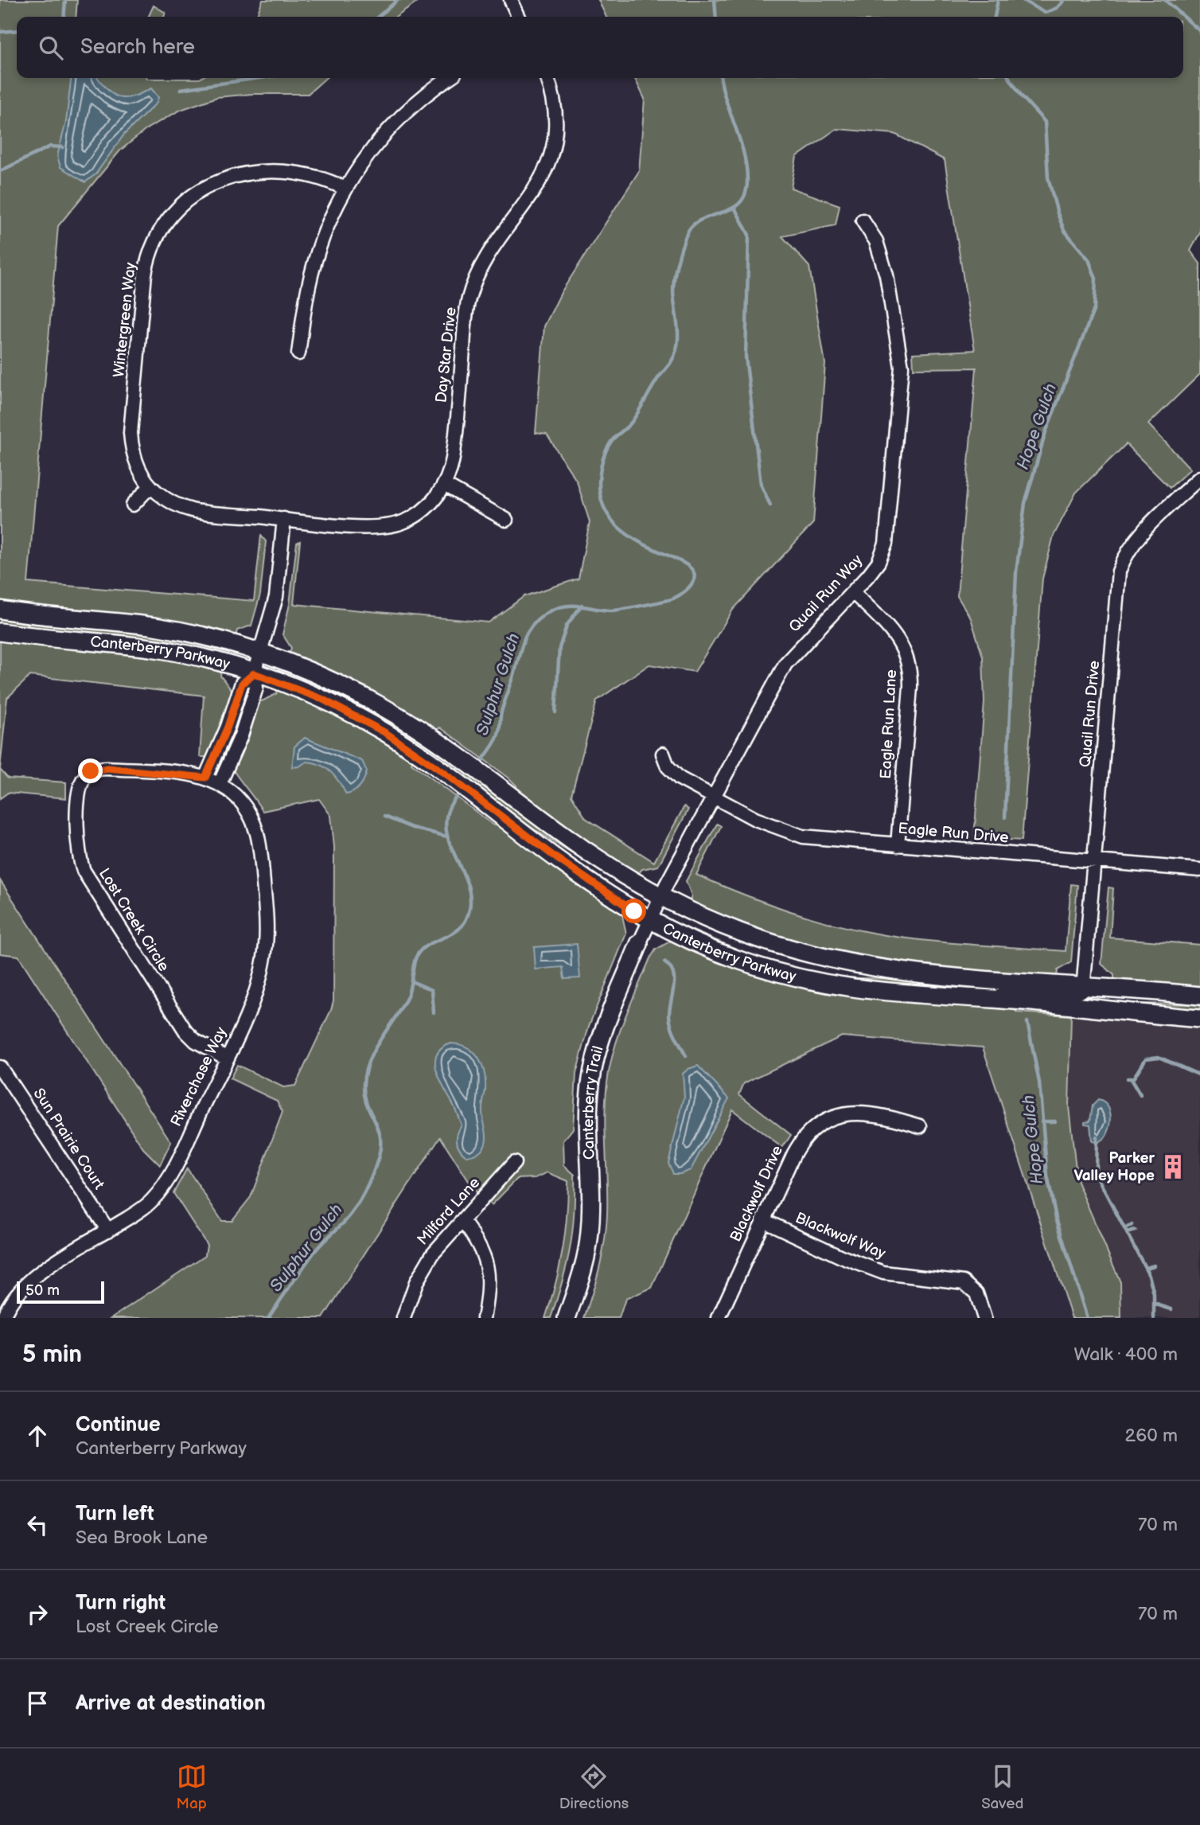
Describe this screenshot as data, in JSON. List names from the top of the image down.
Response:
{
  "streets": {
    "street": [
      "Wintergreen Way",
      "Day Star Drive",
      "Quail Run Way",
      "Canterberry Parkway",
      "Quail Run Drive",
      "Eagle Run Lane",
      "Eagle Run Drive",
      "Lost Creek Circle",
      "Riverchase Way",
      "Canterberry Trail",
      "Sun Prairie Court",
      "Blackwolf Drive",
      "Milford Lane",
      "Blackwolf Way"
    ]
  },
  "crossings": [
    ["Wintergreen Way", "Day Star Drive"],
    ["Quail Run Way", "Canterberry Parkway"],
    ["Quail Run Way", "Eagle Run Lane"],
    ["Quail Run Way", "Eagle Run Drive"],
    ["Quail Run Way", "Canterberry Trail"],
    ["Canterberry Parkway", "Quail Run Drive"],
    ["Canterberry Parkway", "Canterberry Trail"],
    ["Quail Run Drive", "Eagle Run Drive"],
    ["Eagle Run Lane", "Eagle Run Drive"],
    ["Lost Creek Circle", "Riverchase Way"],
    ["Riverchase Way", "Sun Prairie Court"],
    ["Blackwolf Drive", "Blackwolf Way"]
  ],
  "water": ["Hope Gulch", "Sulphur Gulch"],
  "places": {
    "building": ["Parker Valley Hope"]
  },
  "scale_bar": "50 m",
  "page": {
    "search": "Search here",
    "scale": "50 m",
    "heading": ["5 min", "Walk · 400 m"],
    "list": [
      ["Continue", "Canterberry Parkway", "260 m"],
      ["Turn left", "Sea Brook Lane", "70 m"],
      ["Turn right", "Lost Creek Circle", "70 m"],
      "Arrive at destination"
    ],
    "nav": ["Map", "Directions", "Saved"]
  }
}
